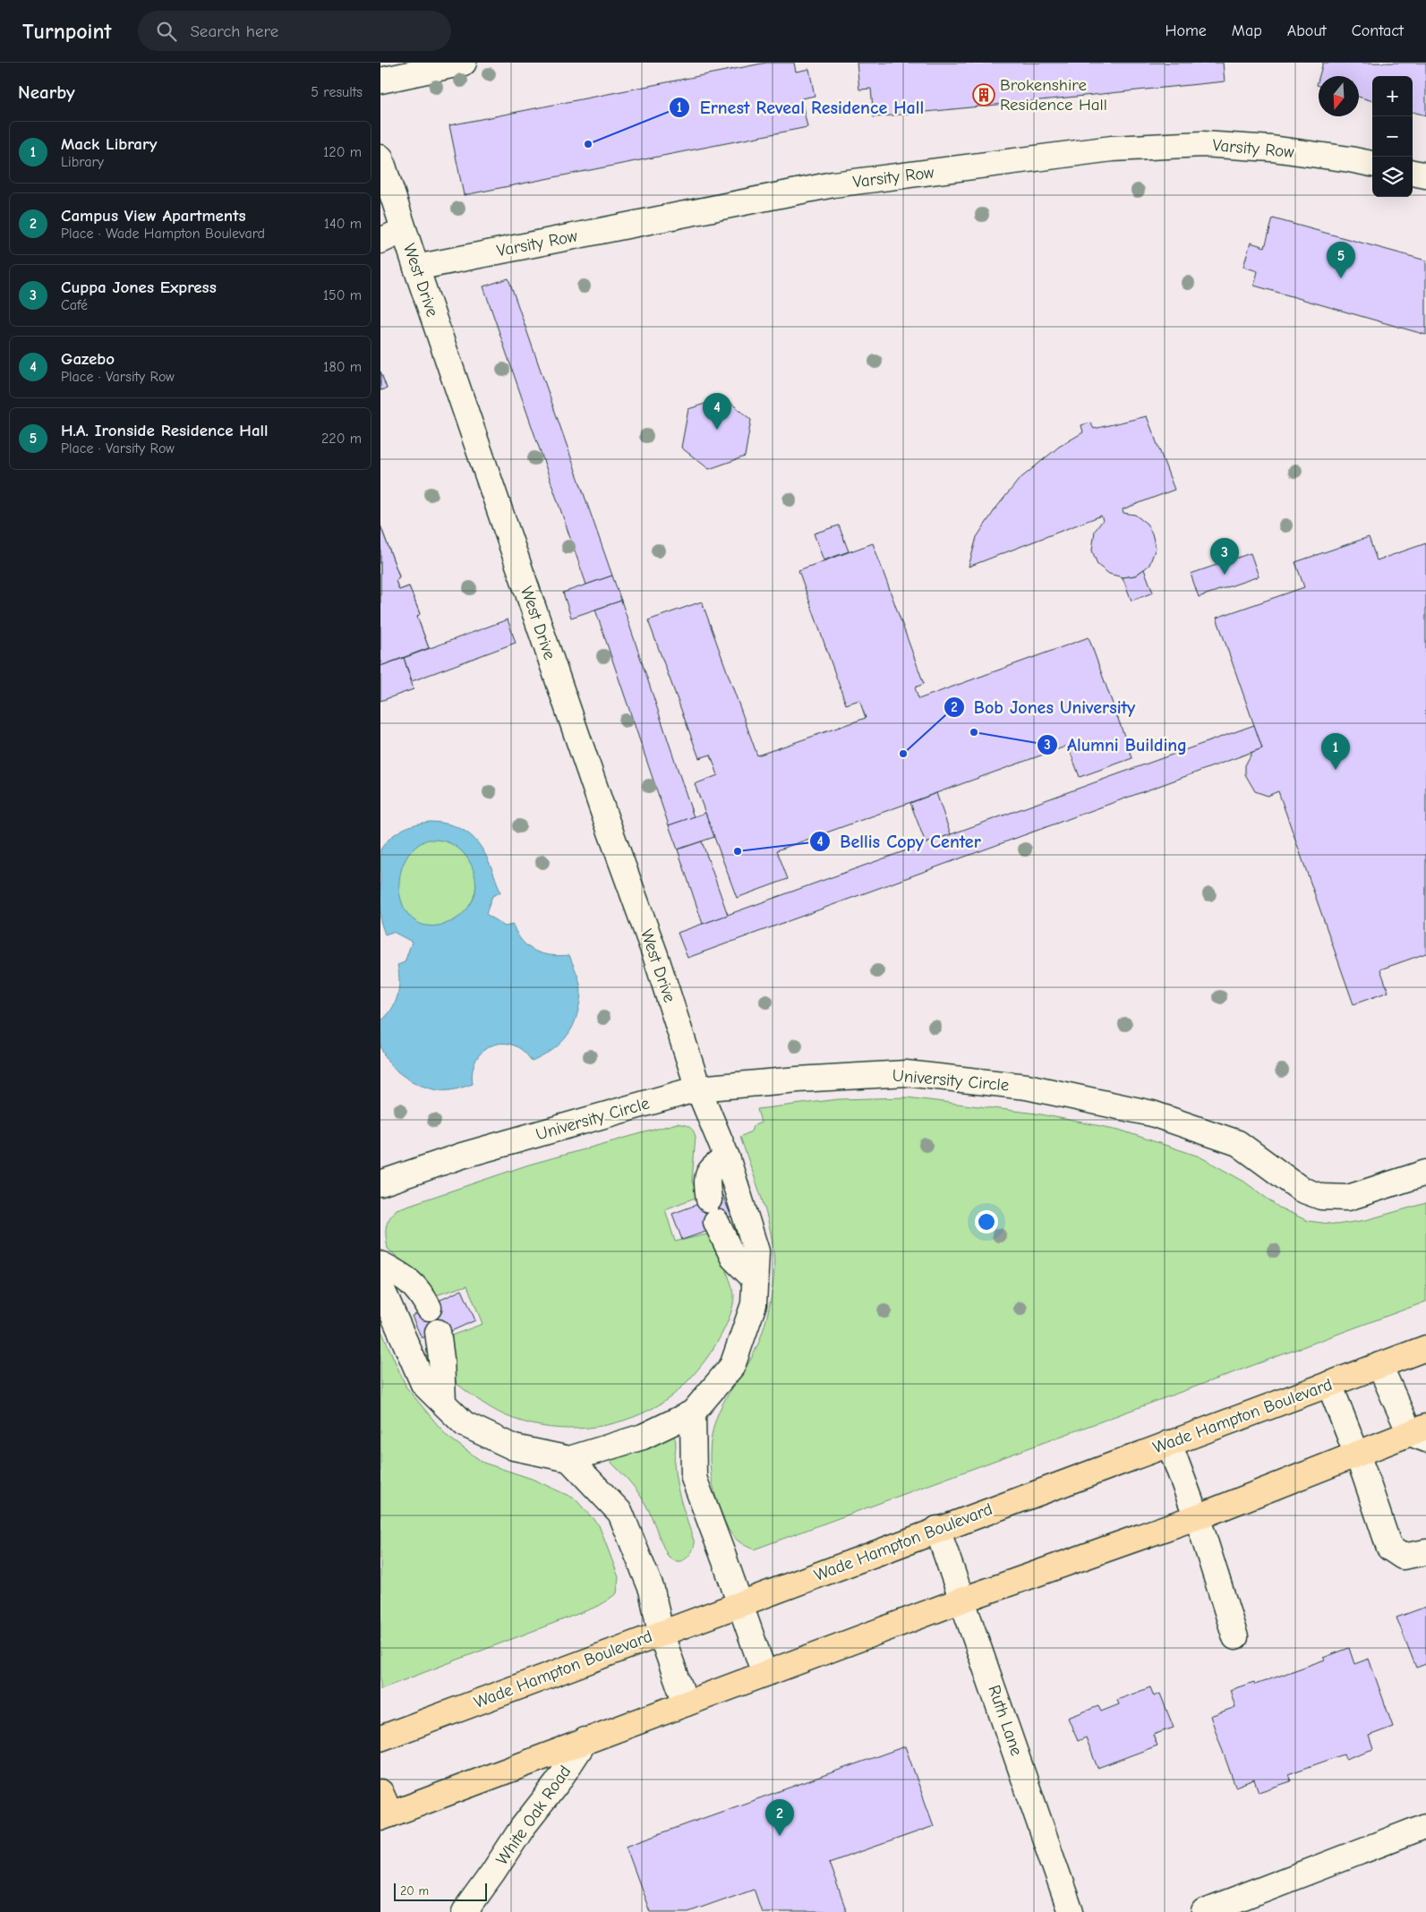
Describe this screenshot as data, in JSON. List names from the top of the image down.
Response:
{
  "streets": {
    "main road": ["Wade Hampton Boulevard"],
    "street": [
      "Varsity Row",
      "West Drive",
      "University Circle",
      "Ruth Lane",
      "White Oak Road"
    ]
  },
  "crossings": [
    ["Varsity Row", "West Drive"],
    ["West Drive", "University Circle"],
    ["Wade Hampton Boulevard", "Ruth Lane"]
  ],
  "places": {
    "building": ["Brokenshire Residence Hall"],
    "other": [
      "Ernest Reveal Residence Hall",
      "Alumni Building",
      "Bob Jones University",
      "Bellis Copy Center"
    ]
  },
  "scale_bar": "20 m",
  "north": "bottom",
  "page": {
    "header": "Turnpoint",
    "search": "Search here",
    "nav": [
      "Home",
      "Map",
      "About",
      "Contact"
    ],
    "heading": ["Nearby", "5 results"],
    "map_buttons": ["+", "−"],
    "list": [
      {
        "mark": "1",
        "name": "Mack Library",
        "note": "Library",
        "value": "120 m"
      },
      {
        "mark": "2",
        "name": "Campus View Apartments",
        "note": "Place · Wade Hampton Boulevard",
        "value": "140 m"
      },
      {
        "mark": "3",
        "name": "Cuppa Jones Express",
        "note": "Café",
        "value": "150 m"
      },
      {
        "mark": "4",
        "name": "Gazebo",
        "note": "Place · Varsity Row",
        "value": "180 m"
      },
      {
        "mark": "5",
        "name": "H.A. Ironside Residence Hall",
        "note": "Place · Varsity Row",
        "value": "220 m"
      }
    ],
    "pins": [
      "5",
      "4",
      "3",
      "1",
      "2"
    ],
    "scale": "20 m"
  }
}
